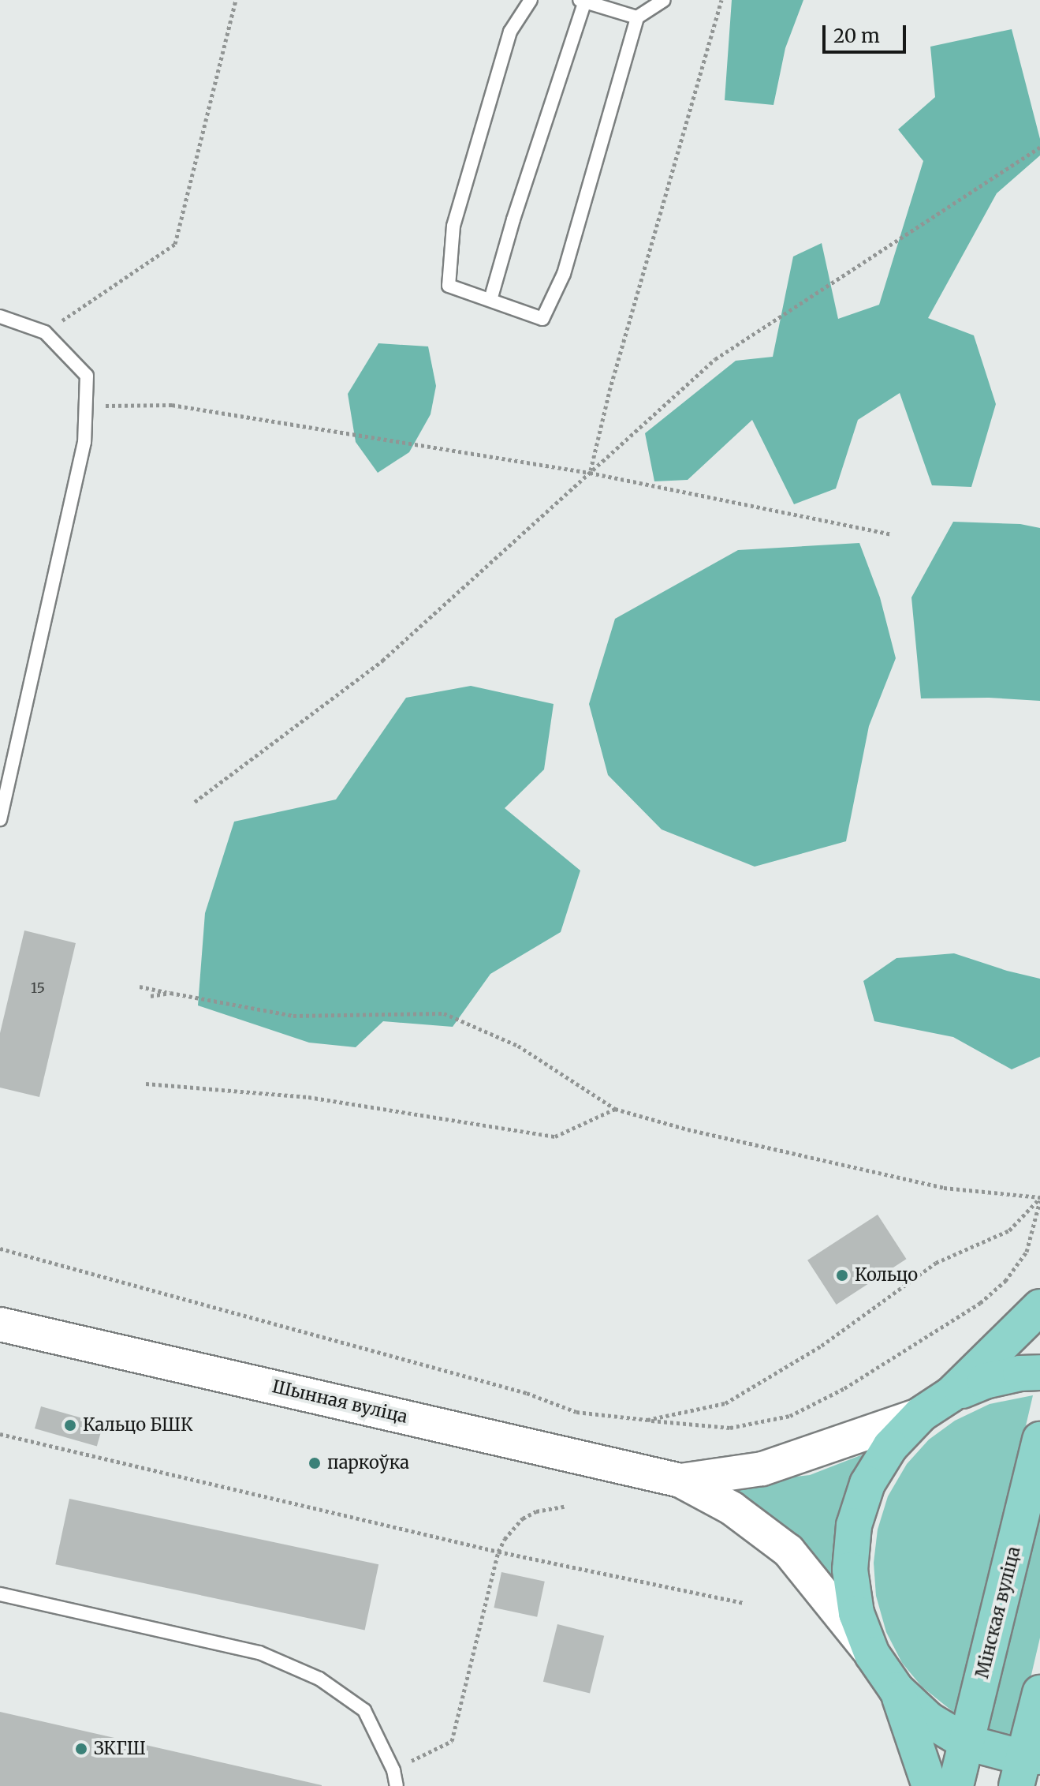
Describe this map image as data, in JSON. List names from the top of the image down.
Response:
{
  "streets": {
    "main road": ["Шынная вуліца", "Мінская вуліца"]
  },
  "places": [
    "Кольцо",
    "Кальцо БШК",
    "паркоўка",
    "ЗКГШ"
  ],
  "house_numbers": ["15"],
  "scale_bar": "20 m"
}
